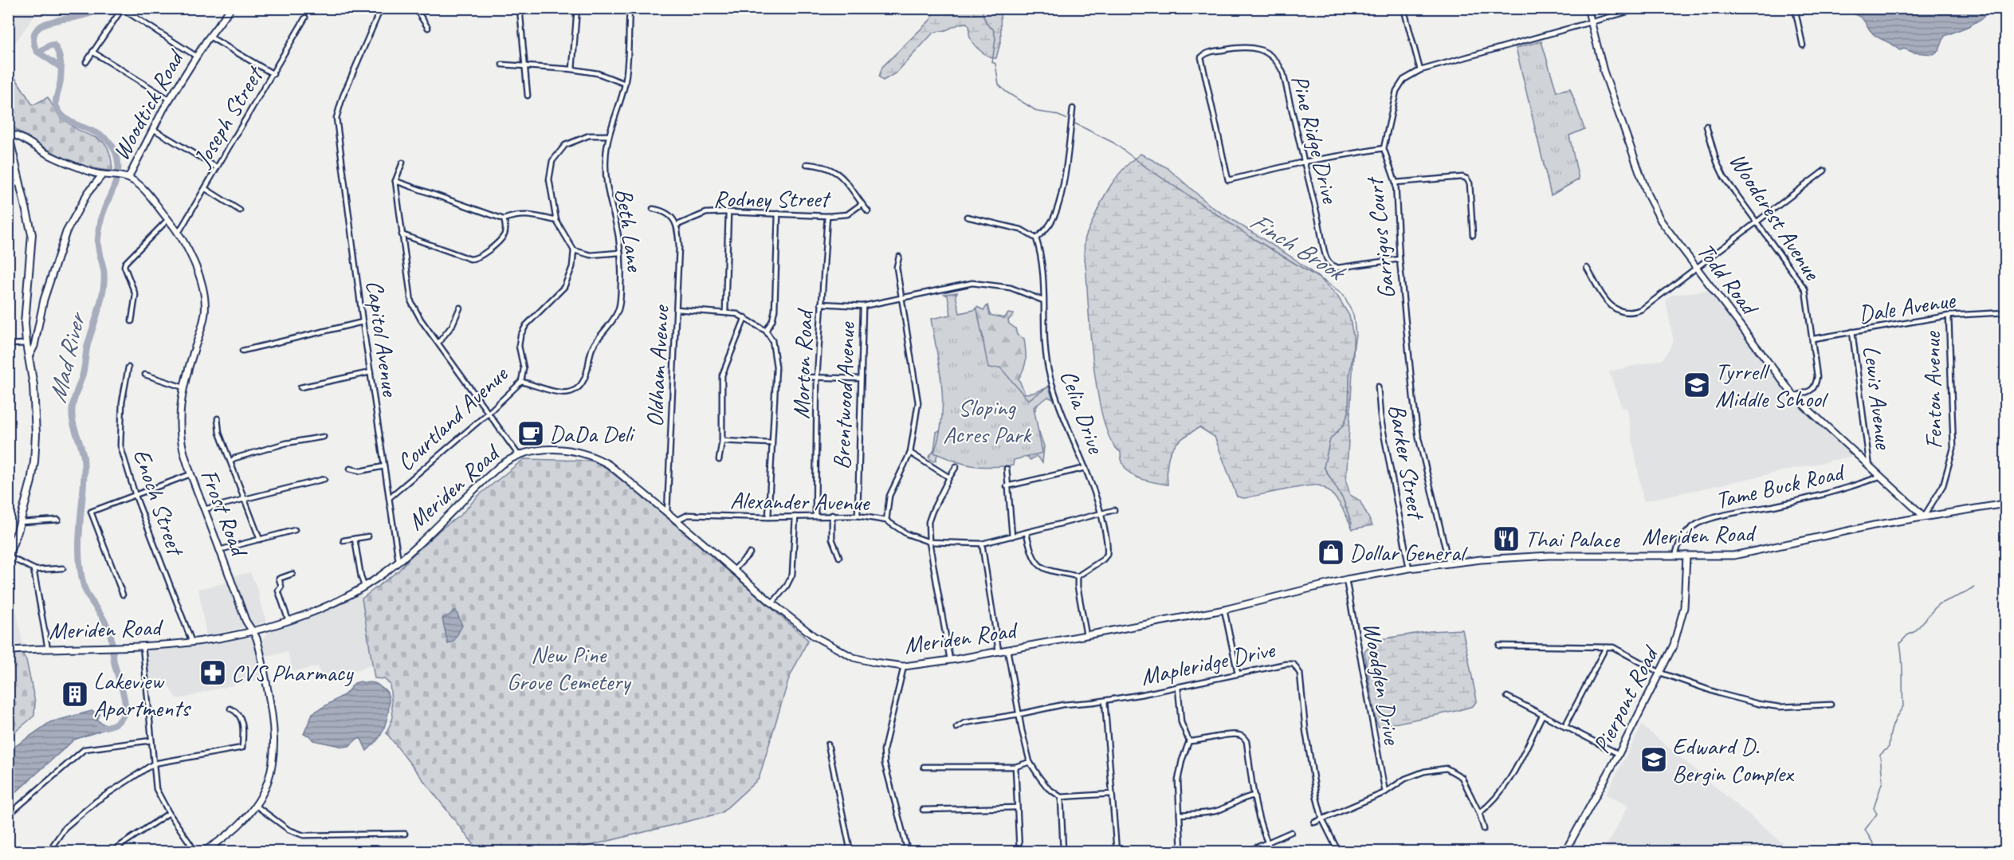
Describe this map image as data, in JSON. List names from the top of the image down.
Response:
{
  "streets": {
    "main road": [
      "Woodtick Road",
      "Todd Road",
      "Meriden Road",
      "Frost Road",
      "Pierpont Road"
    ],
    "street": [
      "Joseph Street",
      "Pine Ridge Drive",
      "Rodney Street",
      "Woodcrest Avenue",
      "Beth Lane",
      "Garrigus Court",
      "Dale Avenue",
      "Capitol Avenue",
      "Morton Road",
      "Oldham Avenue",
      "Fenton Avenue",
      "Brentwood Avenue",
      "Lewis Avenue",
      "Celia Drive",
      "Courtland Avenue",
      "Barker Street",
      "Tame Buck Road",
      "Enoch Street",
      "Alexander Avenue",
      "Mapleridge Drive",
      "Woodglen Drive"
    ]
  },
  "crossings": [
    ["Woodtick Road", "Frost Road"],
    ["Joseph Street", "Frost Road"],
    ["Pine Ridge Drive", "Garrigus Court"],
    ["Rodney Street", "Morton Road"],
    ["Rodney Street", "Oldham Avenue"],
    ["Woodcrest Avenue", "Todd Road"],
    ["Woodcrest Avenue", "Dale Avenue"],
    ["Beth Lane", "Courtland Avenue"],
    ["Garrigus Court", "Todd Road"],
    ["Garrigus Court", "Meriden Road"],
    ["Todd Road", "Fenton Avenue"],
    ["Todd Road", "Lewis Avenue"],
    ["Todd Road", "Tame Buck Road"],
    ["Todd Road", "Meriden Road"],
    ["Dale Avenue", "Fenton Avenue"],
    ["Dale Avenue", "Lewis Avenue"],
    ["Capitol Avenue", "Courtland Avenue"],
    ["Capitol Avenue", "Meriden Road"],
    ["Morton Road", "Alexander Avenue"],
    ["Oldham Avenue", "Meriden Road"],
    ["Fenton Avenue", "Meriden Road"],
    ["Brentwood Avenue", "Alexander Avenue"],
    ["Celia Drive", "Alexander Avenue"],
    ["Barker Street", "Meriden Road"],
    ["Tame Buck Road", "Meriden Road"],
    ["Meriden Road", "Enoch Street"],
    ["Meriden Road", "Alexander Avenue"],
    ["Meriden Road", "Frost Road"],
    ["Meriden Road", "Woodglen Drive"],
    ["Meriden Road", "Pierpont Road"]
  ],
  "water": ["Finch Brook", "Mad River"],
  "parks": ["Sloping Acres Park", "New Pine Grove Cemetery"],
  "places": {
    "school or university": ["Tyrrell Middle School", "Edward D. Bergin Complex"],
    "cafe": ["DaDa Deli"],
    "restaurant": ["Thai Palace"],
    "shop": ["Dollar General"],
    "pharmacy": ["CVS Pharmacy"],
    "building": ["Lakeview Apartments"]
  }
}
